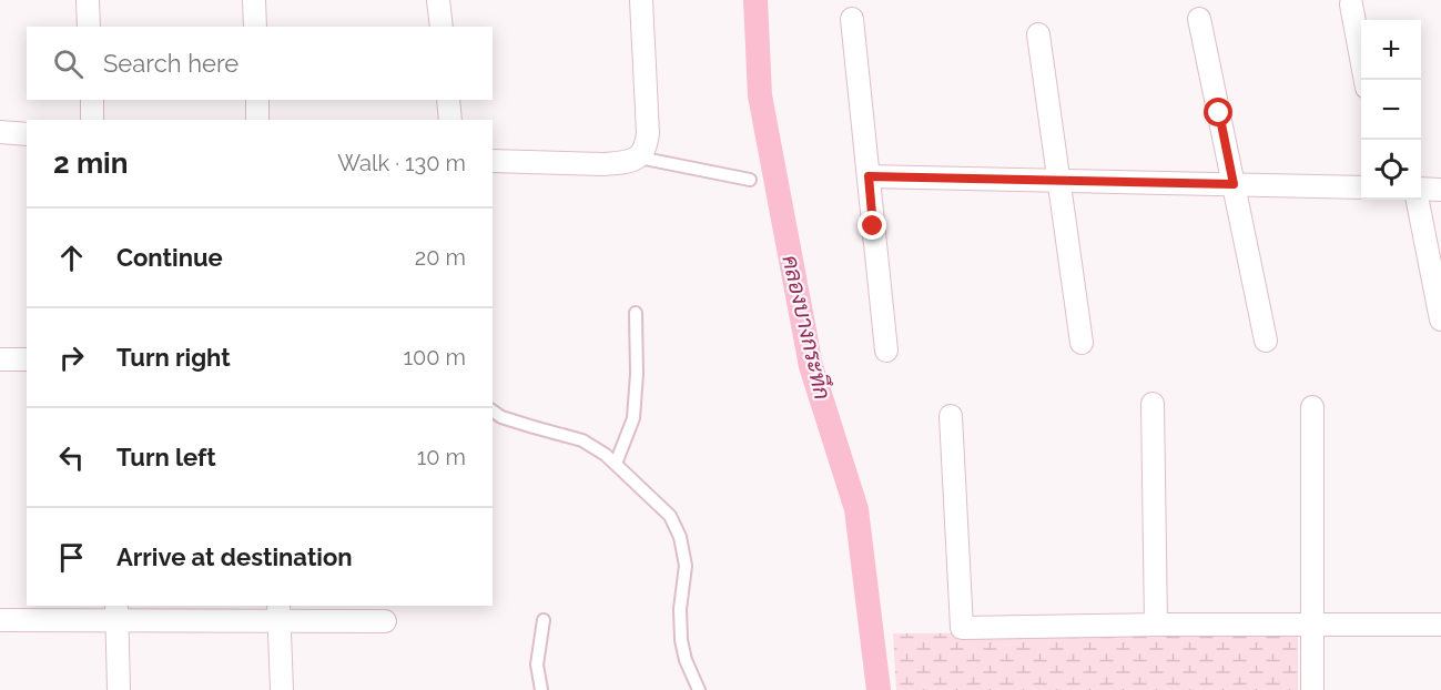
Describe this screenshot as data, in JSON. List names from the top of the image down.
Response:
{
  "water": ["คลองบางกระทึก"],
  "page": {
    "map_buttons": ["+", "−"],
    "search": "Search here",
    "heading": ["2 min", "Walk · 130 m"],
    "list": [
      ["Continue", "20 m"],
      ["Turn right", "100 m"],
      ["Turn left", "10 m"],
      "Arrive at destination"
    ]
  }
}
